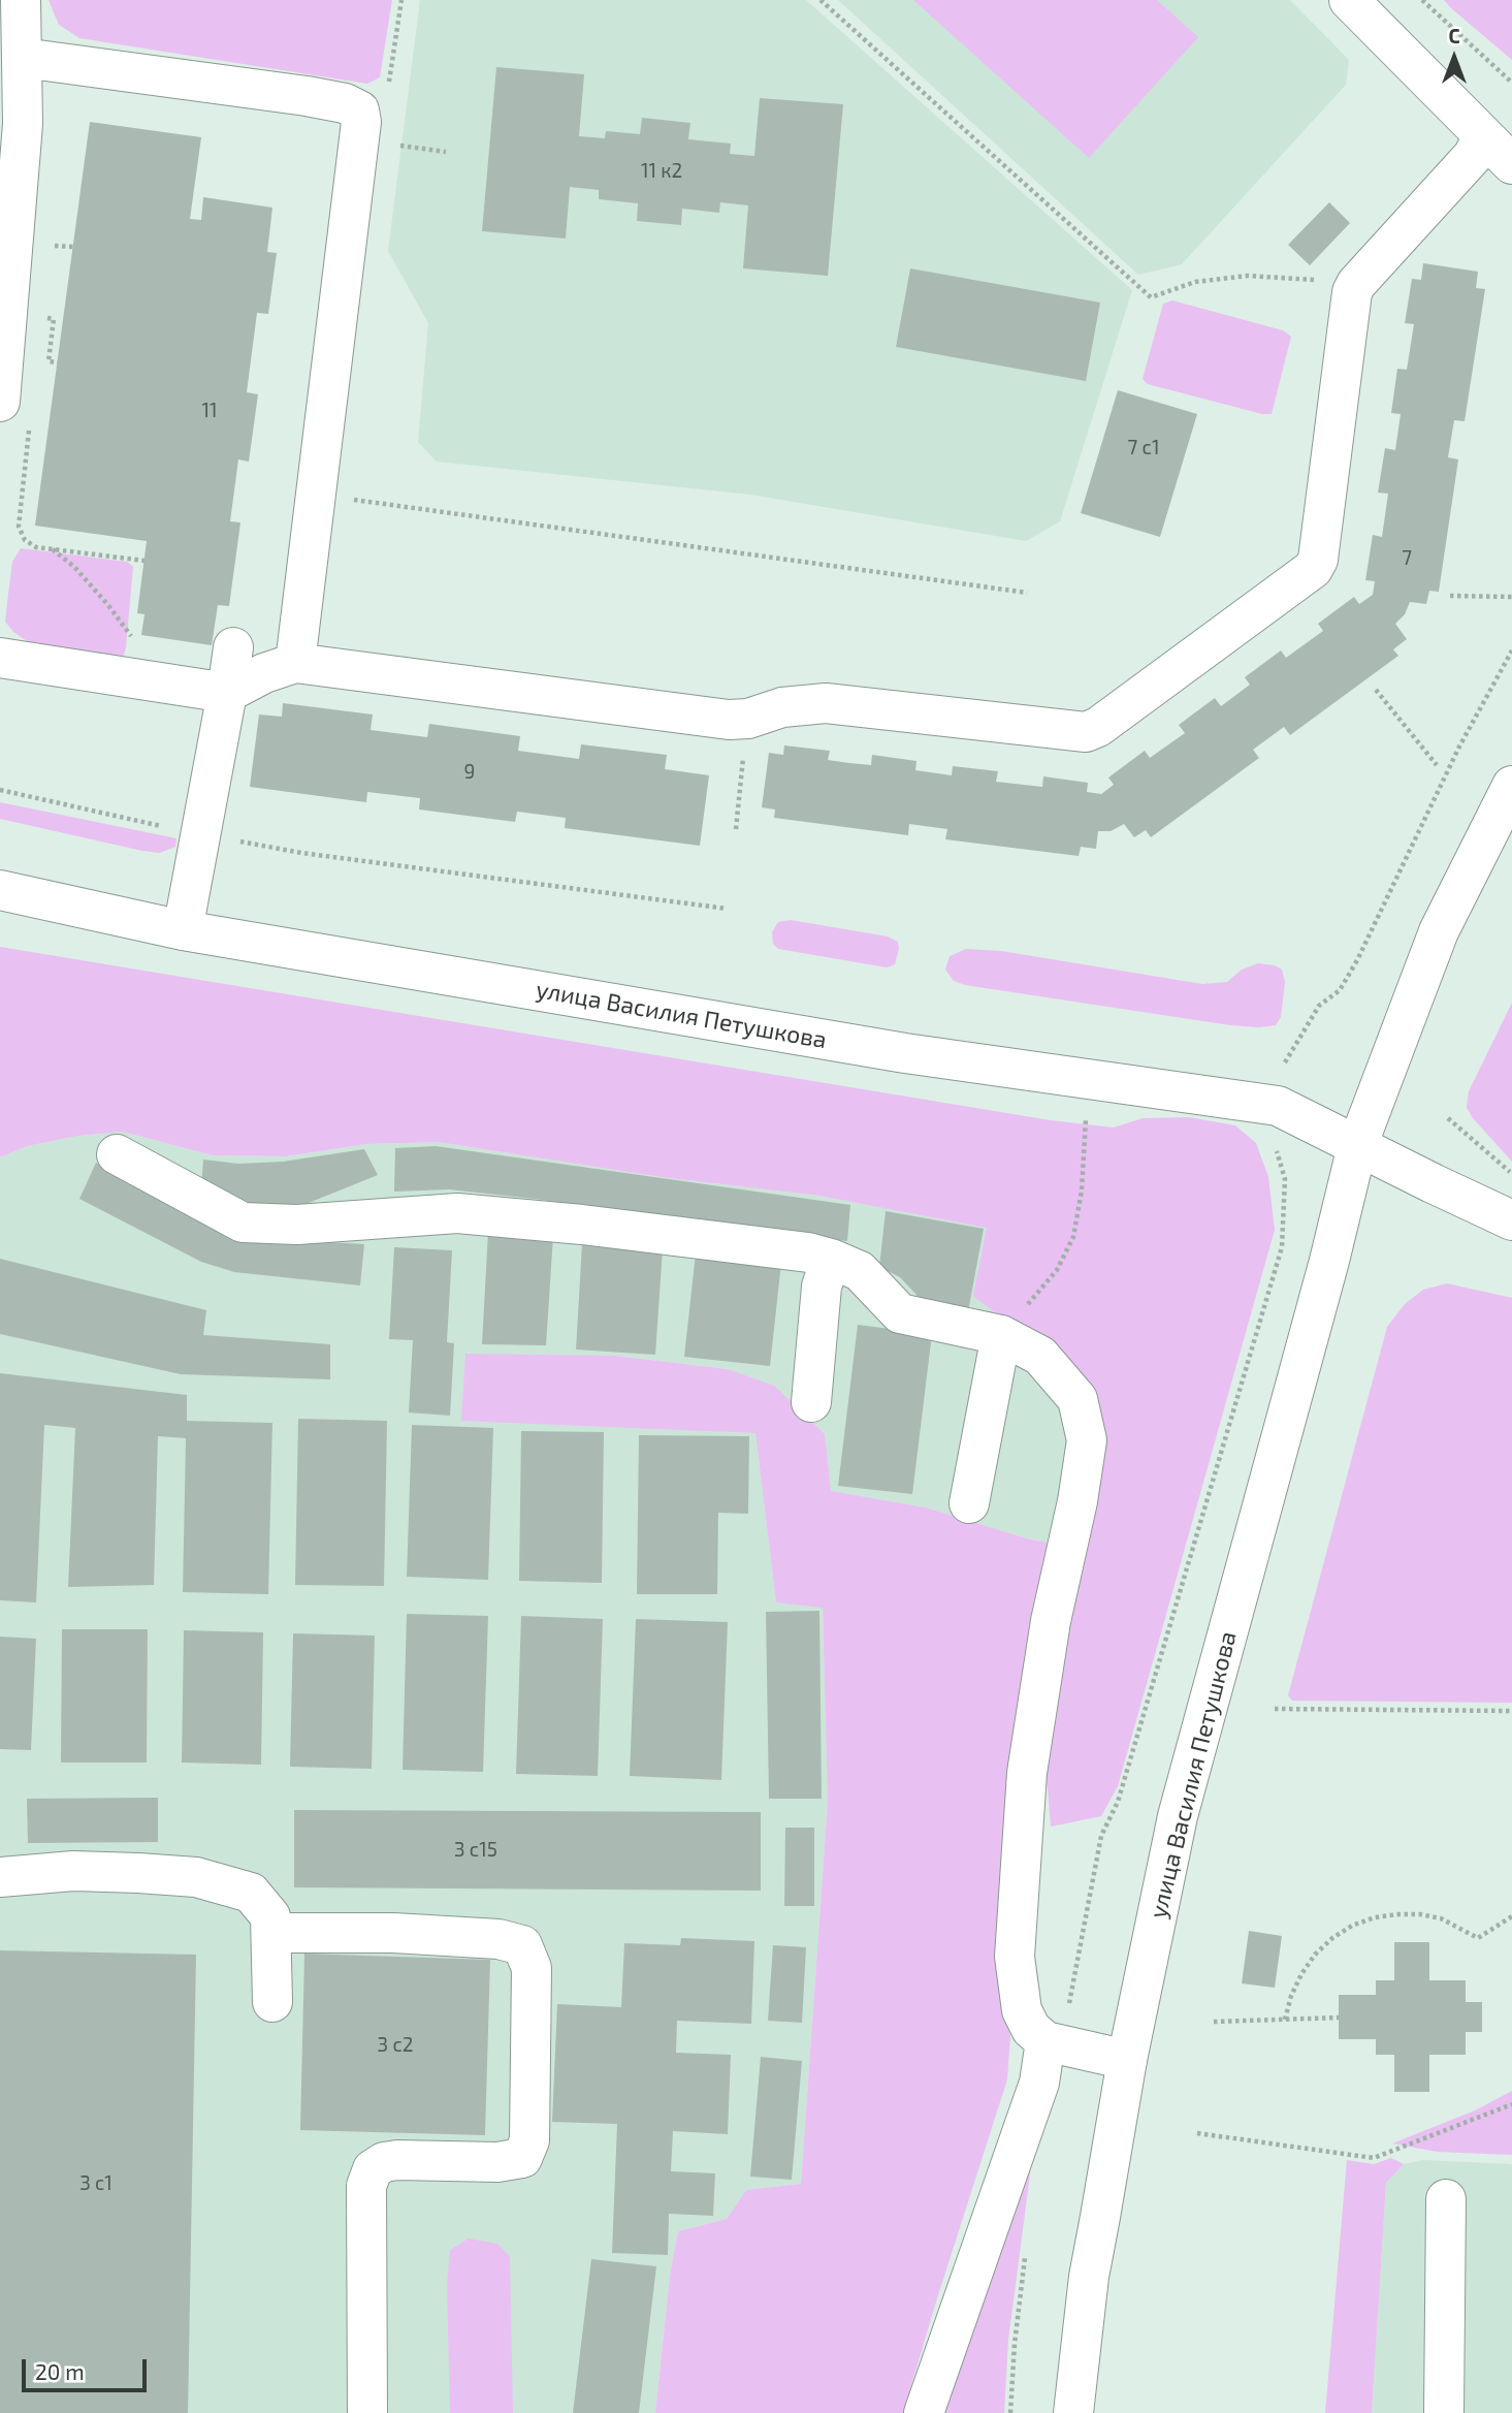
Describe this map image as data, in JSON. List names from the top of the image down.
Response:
{
  "streets": {
    "street": ["улица Василия Петушкова"]
  },
  "house_numbers": [
    "11 к2",
    "11",
    "7 с1",
    "7",
    "9",
    "3 с15",
    "3 с2",
    "3 с1"
  ],
  "scale_bar": "20 m",
  "north": "top"
}
